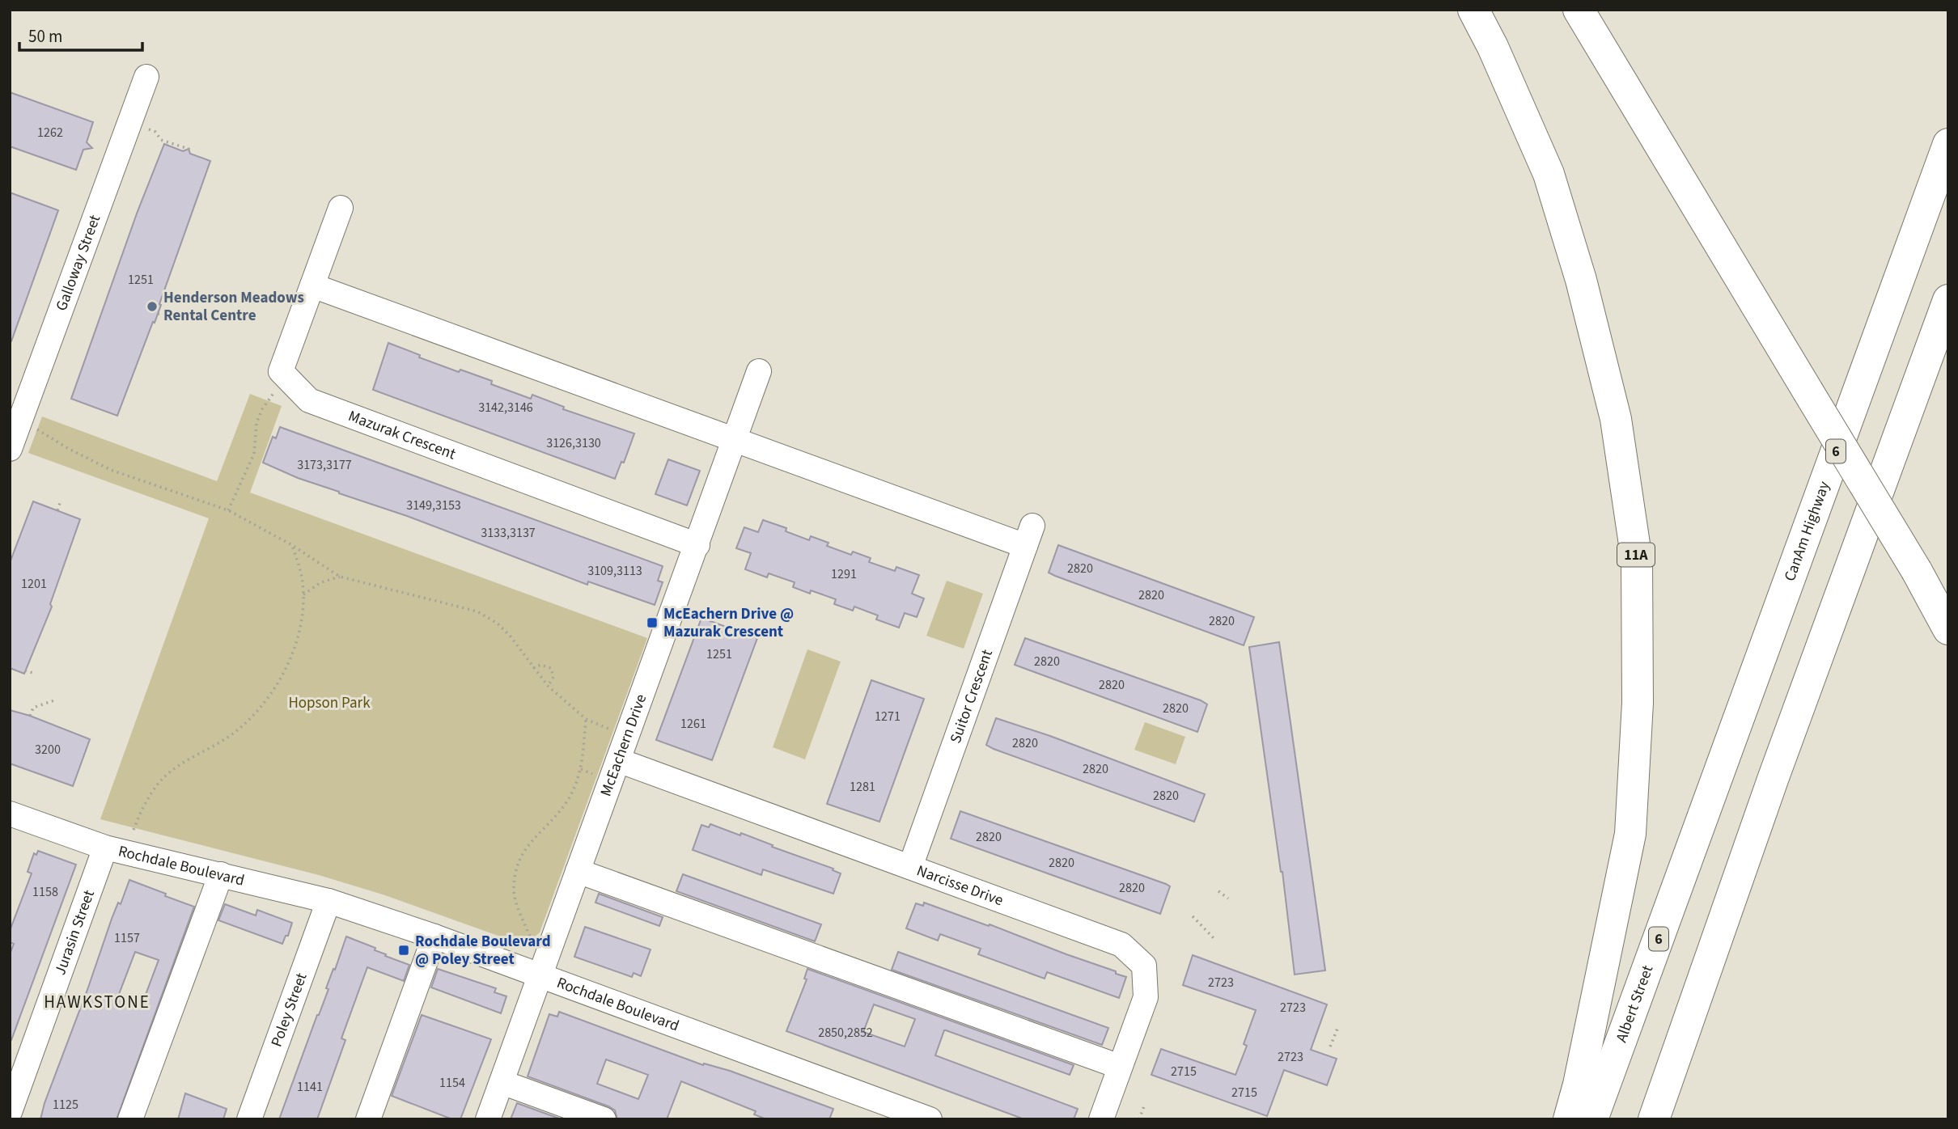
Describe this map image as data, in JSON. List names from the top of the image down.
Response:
{
  "streets": {
    "highway": [
      "6",
      "CanAm Highway",
      "11A",
      "Albert Street"
    ],
    "street": [
      "Galloway Street",
      "Mazurak Crescent",
      "Suitor Crescent",
      "McEachern Drive",
      "Rochdale Boulevard",
      "Narcisse Drive",
      "Jurasin Street",
      "Poley Street"
    ]
  },
  "crossings": [
    ["Mazurak Crescent", "McEachern Drive"],
    ["CanAm Highway", "Albert Street"],
    ["Suitor Crescent", "McEachern Drive"],
    ["Suitor Crescent", "Narcisse Drive"],
    ["McEachern Drive", "Rochdale Boulevard"],
    ["McEachern Drive", "Narcisse Drive"],
    ["Rochdale Boulevard", "Jurasin Street"],
    ["Rochdale Boulevard", "Poley Street"]
  ],
  "districts": ["HAWKSTONE"],
  "parks": ["Hopson Park"],
  "places": {
    "other": ["Henderson Meadows Rental Centre"],
    "transit": ["McEachern Drive @ Mazurak Crescent", "Rochdale Boulevard @ Poley Street"]
  },
  "house_numbers": [
    "1262",
    "1251",
    "3142,3146",
    "3126,3130",
    "3173,3177",
    "3149,3153",
    "3133,3137",
    "2820",
    "3109,3113",
    "1291",
    "1201",
    "2820",
    "2820",
    "1251",
    "2820",
    "2820",
    "2820",
    "1271",
    "1261",
    "2820",
    "3200",
    "2820",
    "1281",
    "2820",
    "2820",
    "2820",
    "2820",
    "1158",
    "1157",
    "2723",
    "2723",
    "2850,2852",
    "2723",
    "2715",
    "1154",
    "1141",
    "2715",
    "1125"
  ],
  "scale_bar": "50 m"
}
